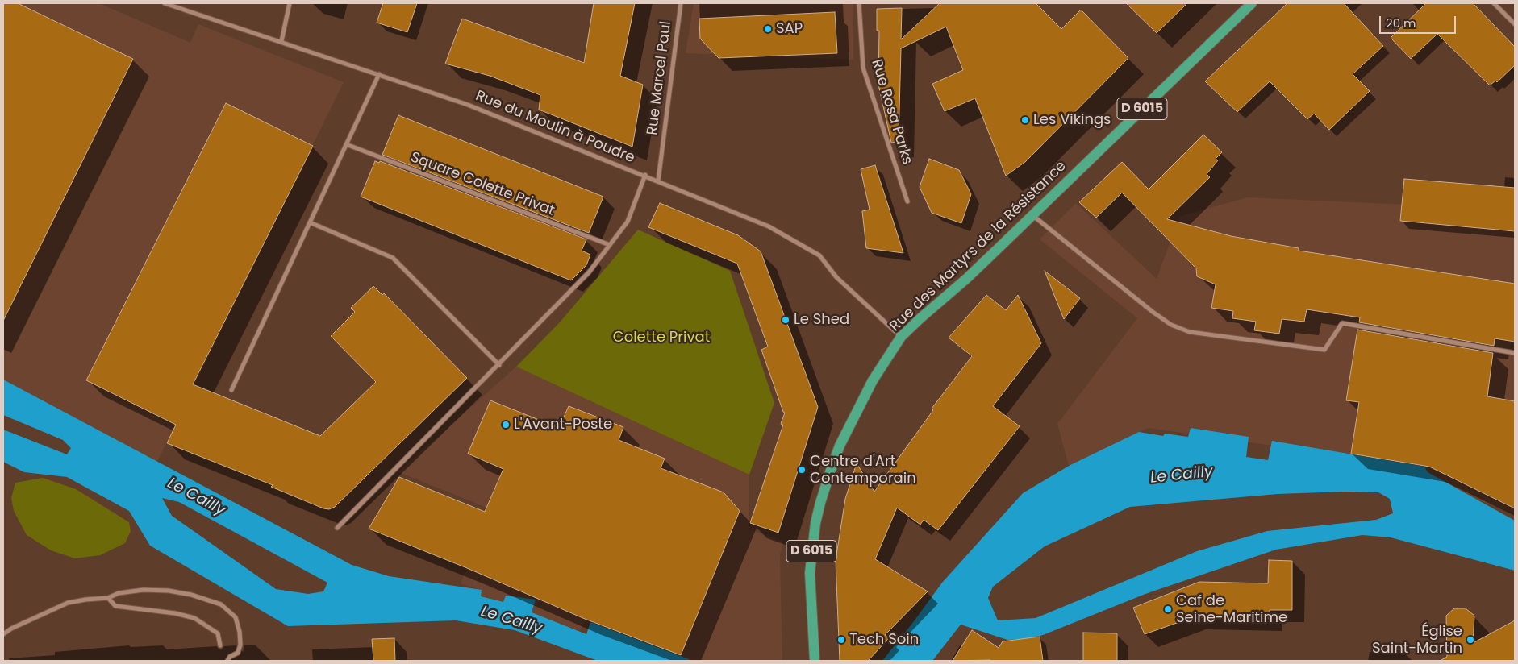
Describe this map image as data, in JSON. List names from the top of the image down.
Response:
{
  "streets": {
    "main road": ["D 6015", "Rue des Martyrs de la Résistance"],
    "street": [
      "Rue Marcel Paul",
      "Rue Rosa Parks",
      "Rue du Moulin à Poudre",
      "Square Colette Privat"
    ]
  },
  "crossings": [
    ["Rue Marcel Paul", "Rue du Moulin à Poudre"],
    ["Rue du Moulin à Poudre", "Rue des Martyrs de la Résistance"]
  ],
  "water": ["Le Cailly"],
  "parks": ["Colette Privat"],
  "places": [
    "SAP",
    "Les Vikings",
    "Le Shed",
    "L'Avant-Poste",
    "Centre d'Art Contemporain",
    "Caf de Seine-Maritime",
    "Tech Soin",
    "Église Saint-Martin"
  ],
  "scale_bar": "20 m"
}
